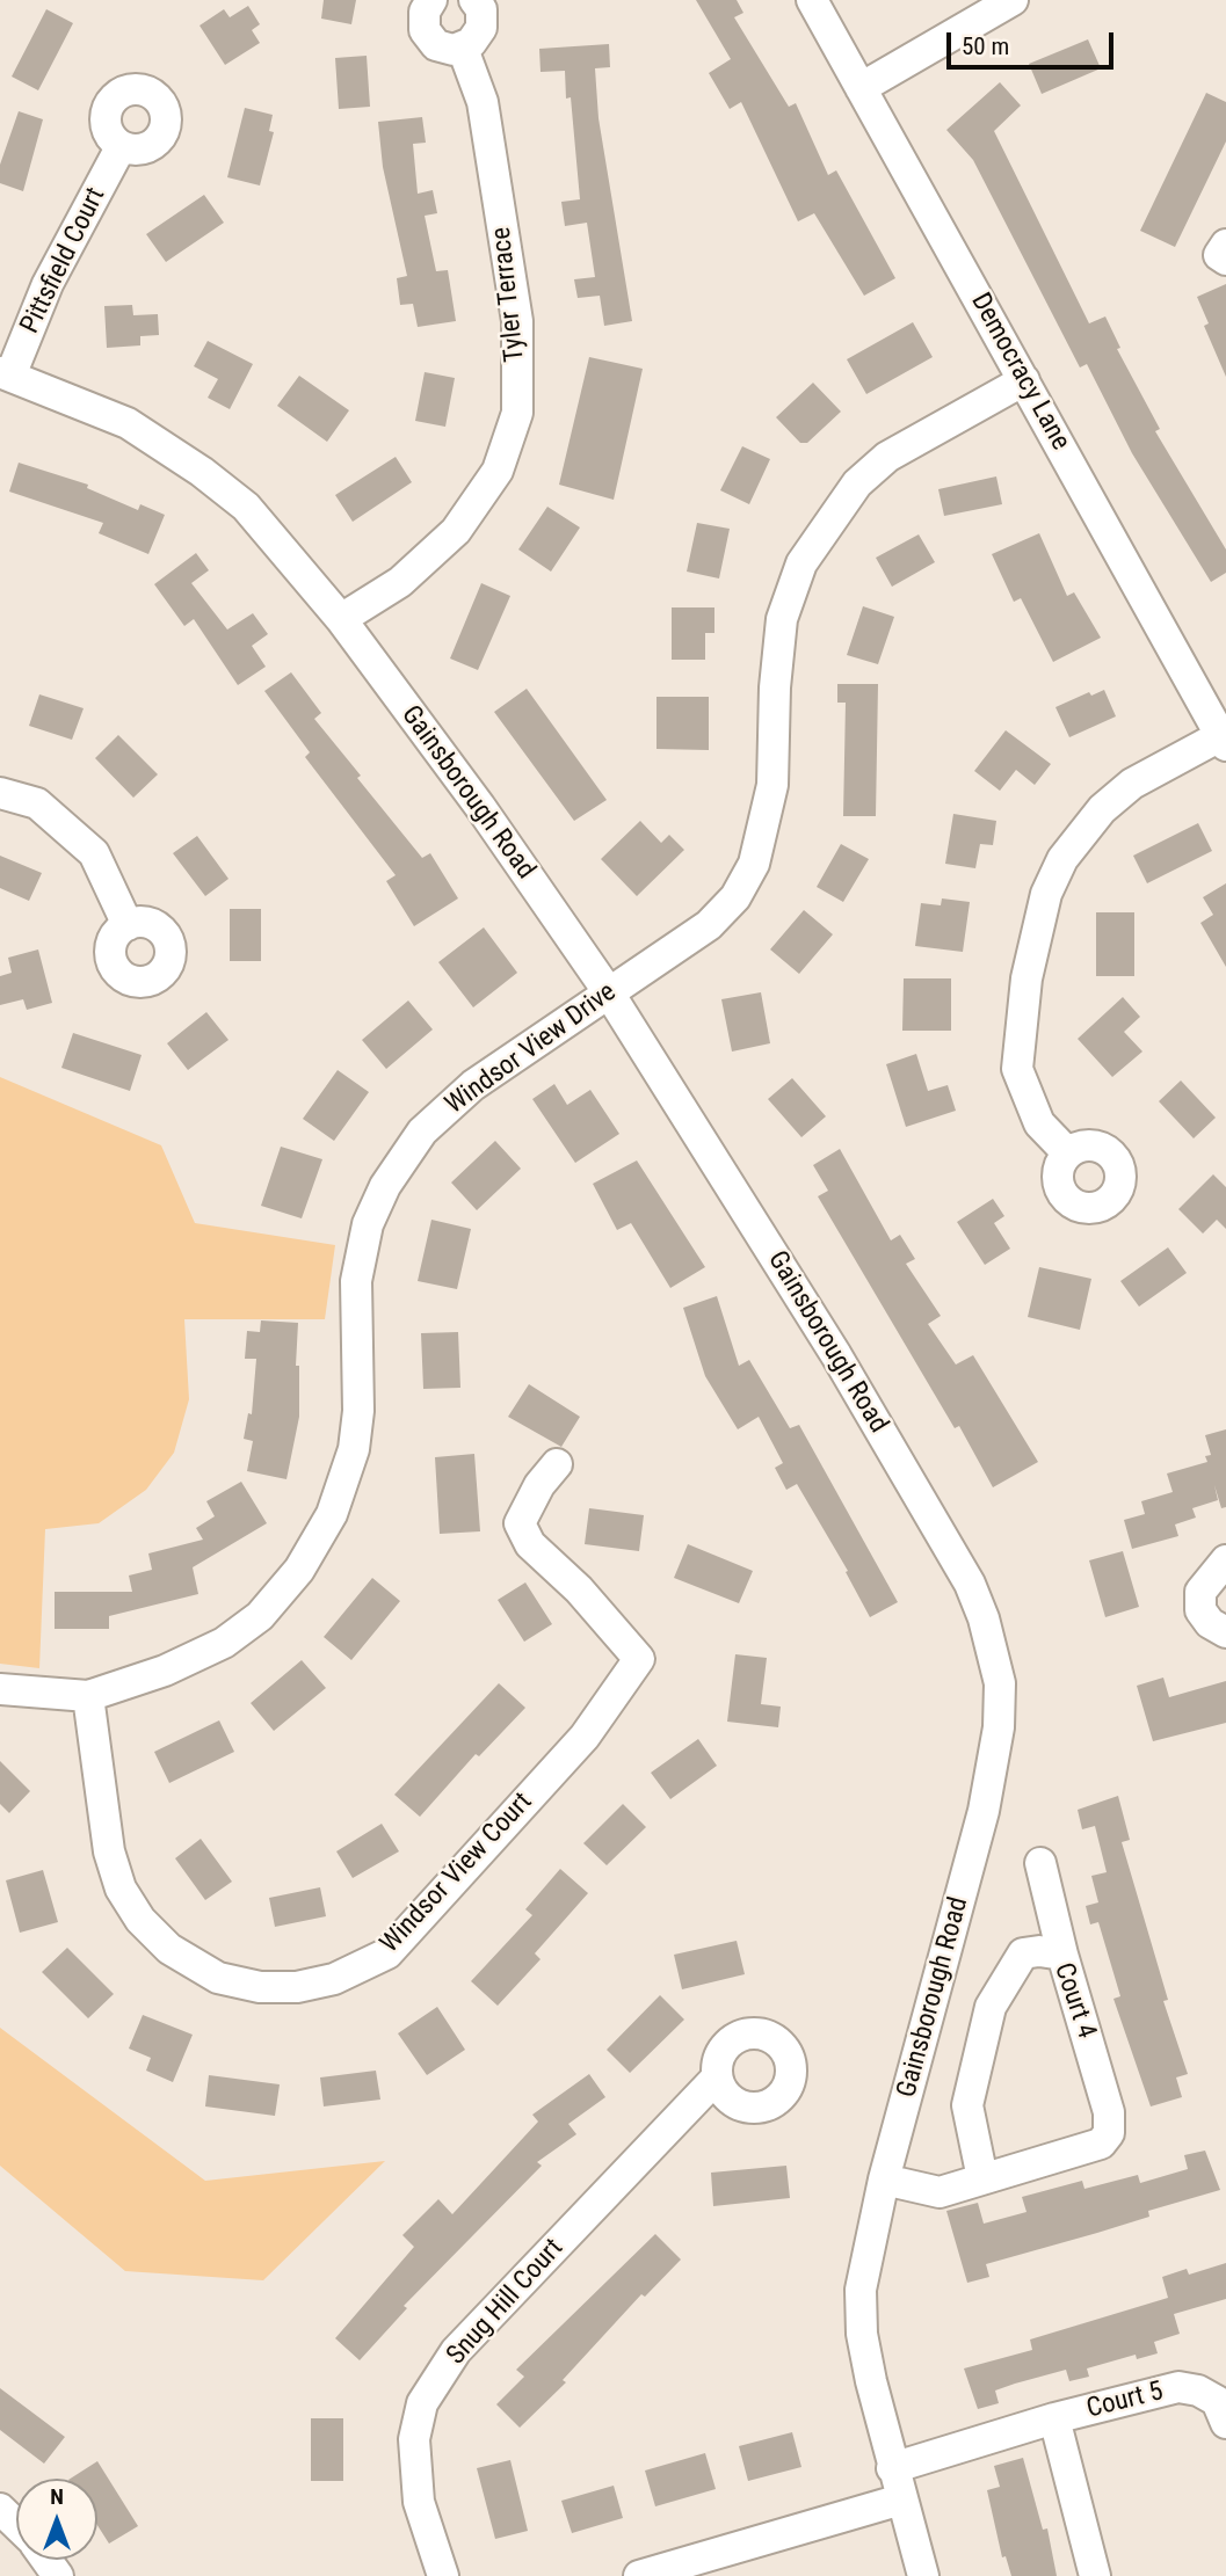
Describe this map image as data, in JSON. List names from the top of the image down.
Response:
{
  "streets": {
    "street": [
      "Pittsfield Court",
      "Tyler Terrace",
      "Democracy Lane",
      "Gainsborough Road",
      "Windsor View Drive",
      "Windsor View Court",
      "Court 4",
      "Snug Hill Court",
      "Court 5"
    ]
  },
  "crossings": [
    ["Pittsfield Court", "Gainsborough Road"],
    ["Tyler Terrace", "Gainsborough Road"],
    ["Democracy Lane", "Windsor View Drive"],
    ["Gainsborough Road", "Windsor View Drive"],
    ["Gainsborough Road", "Court 4"],
    ["Gainsborough Road", "Court 5"],
    ["Windsor View Drive", "Windsor View Court"]
  ],
  "scale_bar": "50 m",
  "north": "top"
}
